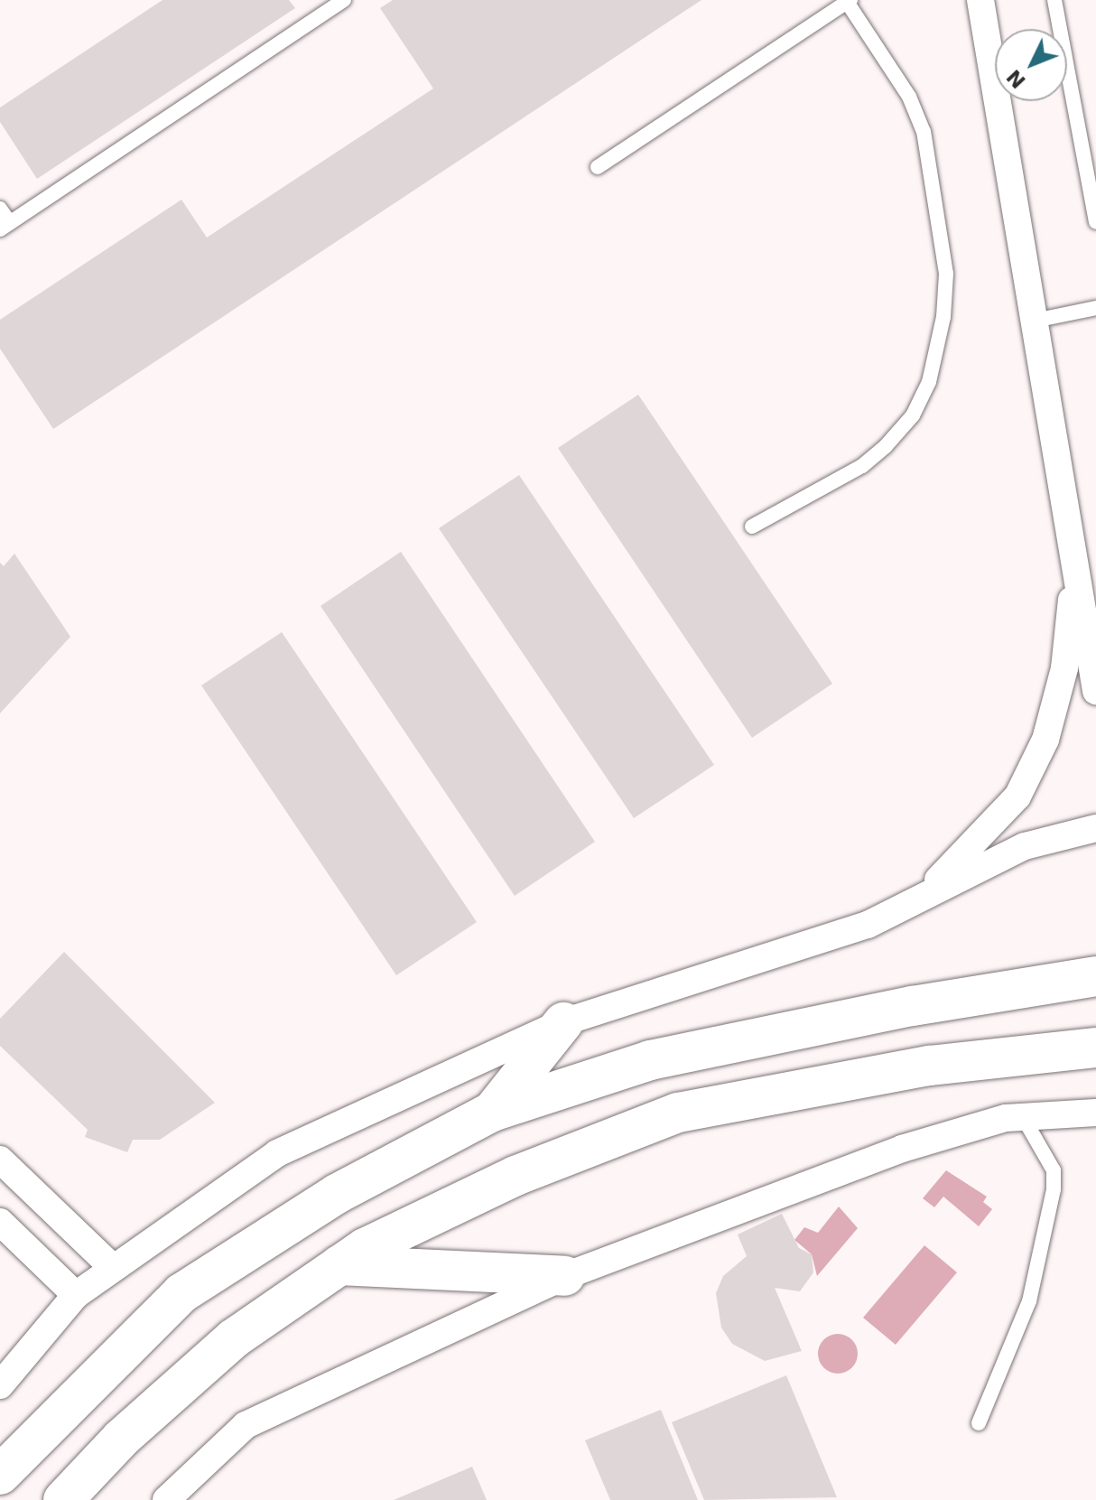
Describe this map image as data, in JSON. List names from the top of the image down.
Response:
{
  "north": "bottom left"
}
